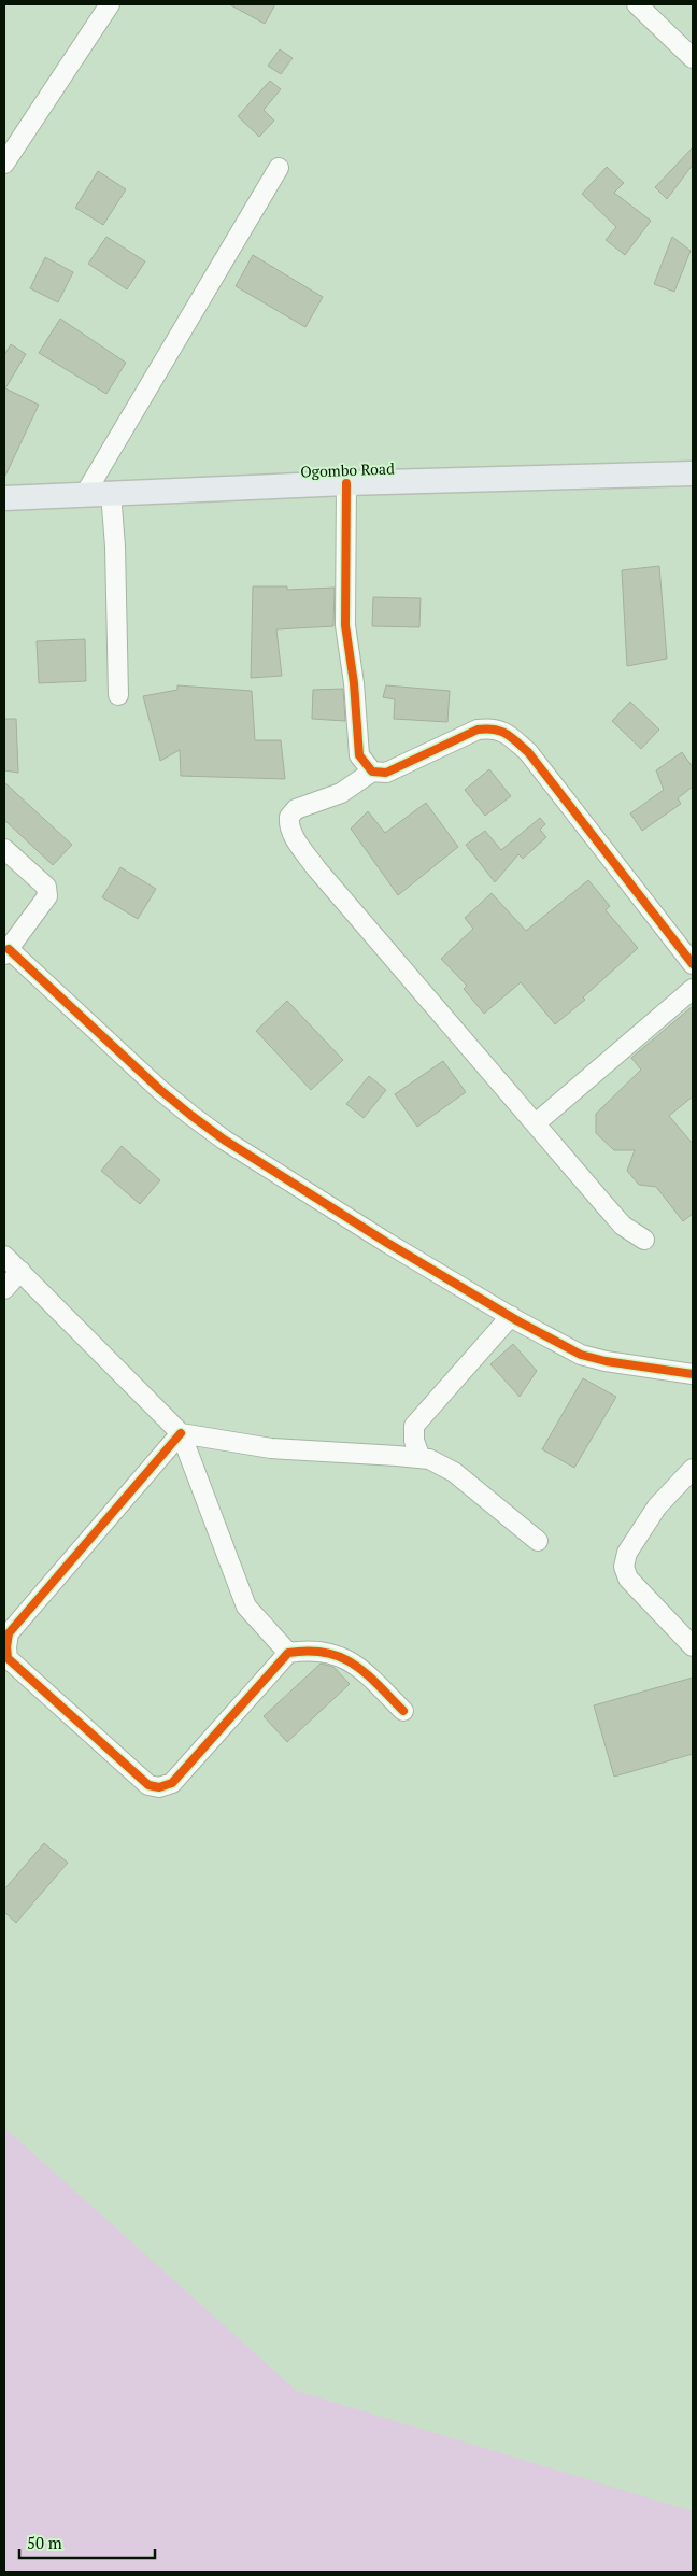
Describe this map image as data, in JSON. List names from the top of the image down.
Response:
{
  "streets": {
    "main road": ["Ogombo Road"]
  },
  "scale_bar": "50 m"
}
